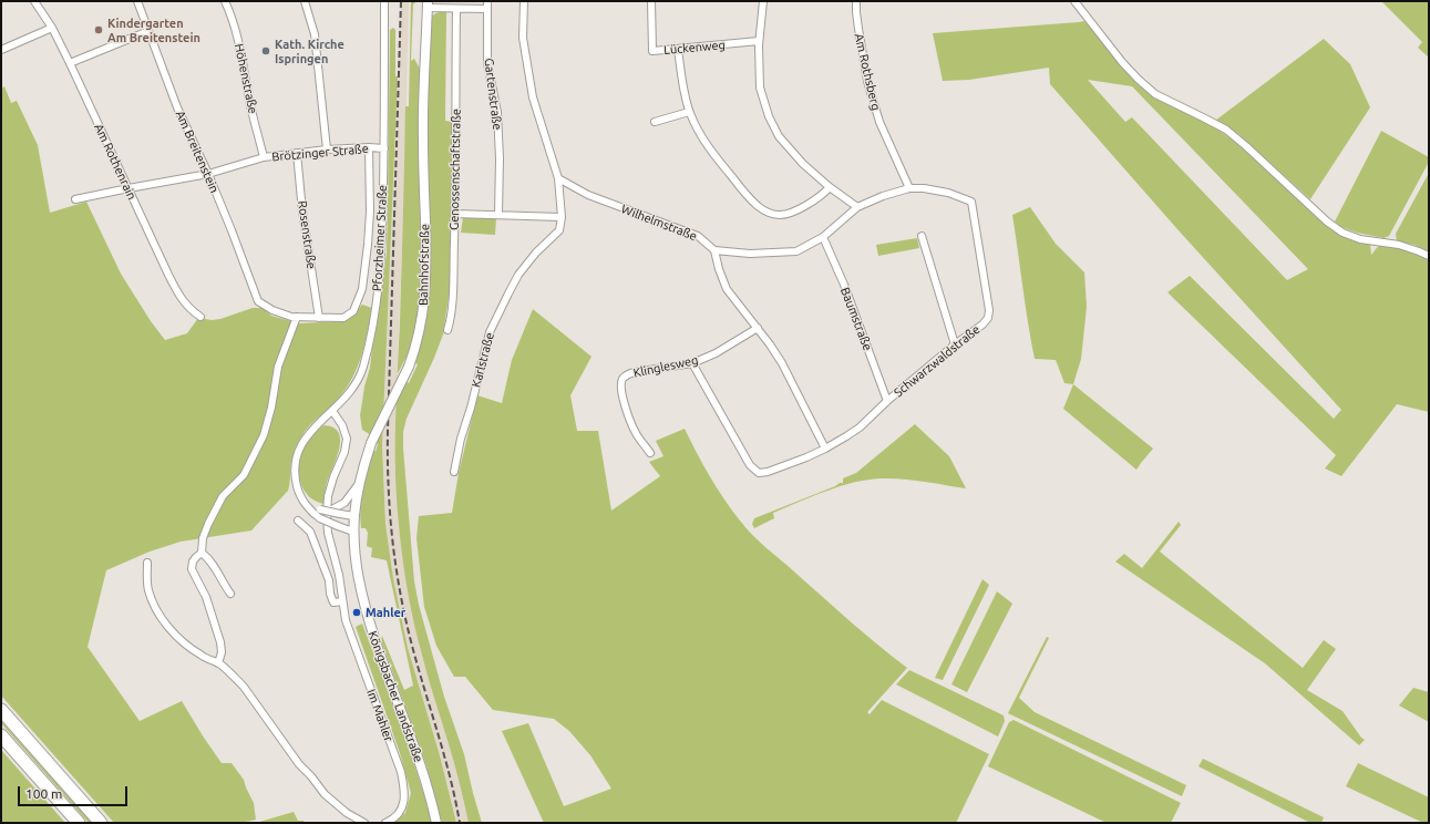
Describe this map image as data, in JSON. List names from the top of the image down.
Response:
{
  "streets": {
    "main road": ["Bahnhofstraße", "Königsbacher Landstraße"],
    "street": [
      "Lückenweg",
      "Am Rothsberg",
      "Höhenstraße",
      "Gartenstraße",
      "Am Breitenstein",
      "Brötzinger Straße",
      "Am Rothenrain",
      "Genossenschaftstraße",
      "Wilhelmstraße",
      "Rosenstraße",
      "Pforzheimer Straße",
      "Baumstraße",
      "Karlstraße",
      "Schwarzwaldstraße",
      "Klinglesweg",
      "Im Mahler"
    ]
  },
  "crossings": [
    ["Am Rothsberg", "Schwarzwaldstraße"],
    ["Höhenstraße", "Brötzinger Straße"],
    ["Am Breitenstein", "Brötzinger Straße"],
    ["Brötzinger Straße", "Am Rothenrain"],
    ["Brötzinger Straße", "Rosenstraße"],
    ["Brötzinger Straße", "Pforzheimer Straße"],
    ["Wilhelmstraße", "Karlstraße"],
    ["Pforzheimer Straße", "Königsbacher Landstraße"],
    ["Pforzheimer Straße", "Im Mahler"],
    ["Bahnhofstraße", "Königsbacher Landstraße"],
    ["Baumstraße", "Schwarzwaldstraße"],
    ["Schwarzwaldstraße", "Klinglesweg"]
  ],
  "places": ["Kindergarten Am Breitenstein", "Kath. Kirche Ispringen", "Mahler"],
  "scale_bar": "100 m"
}
